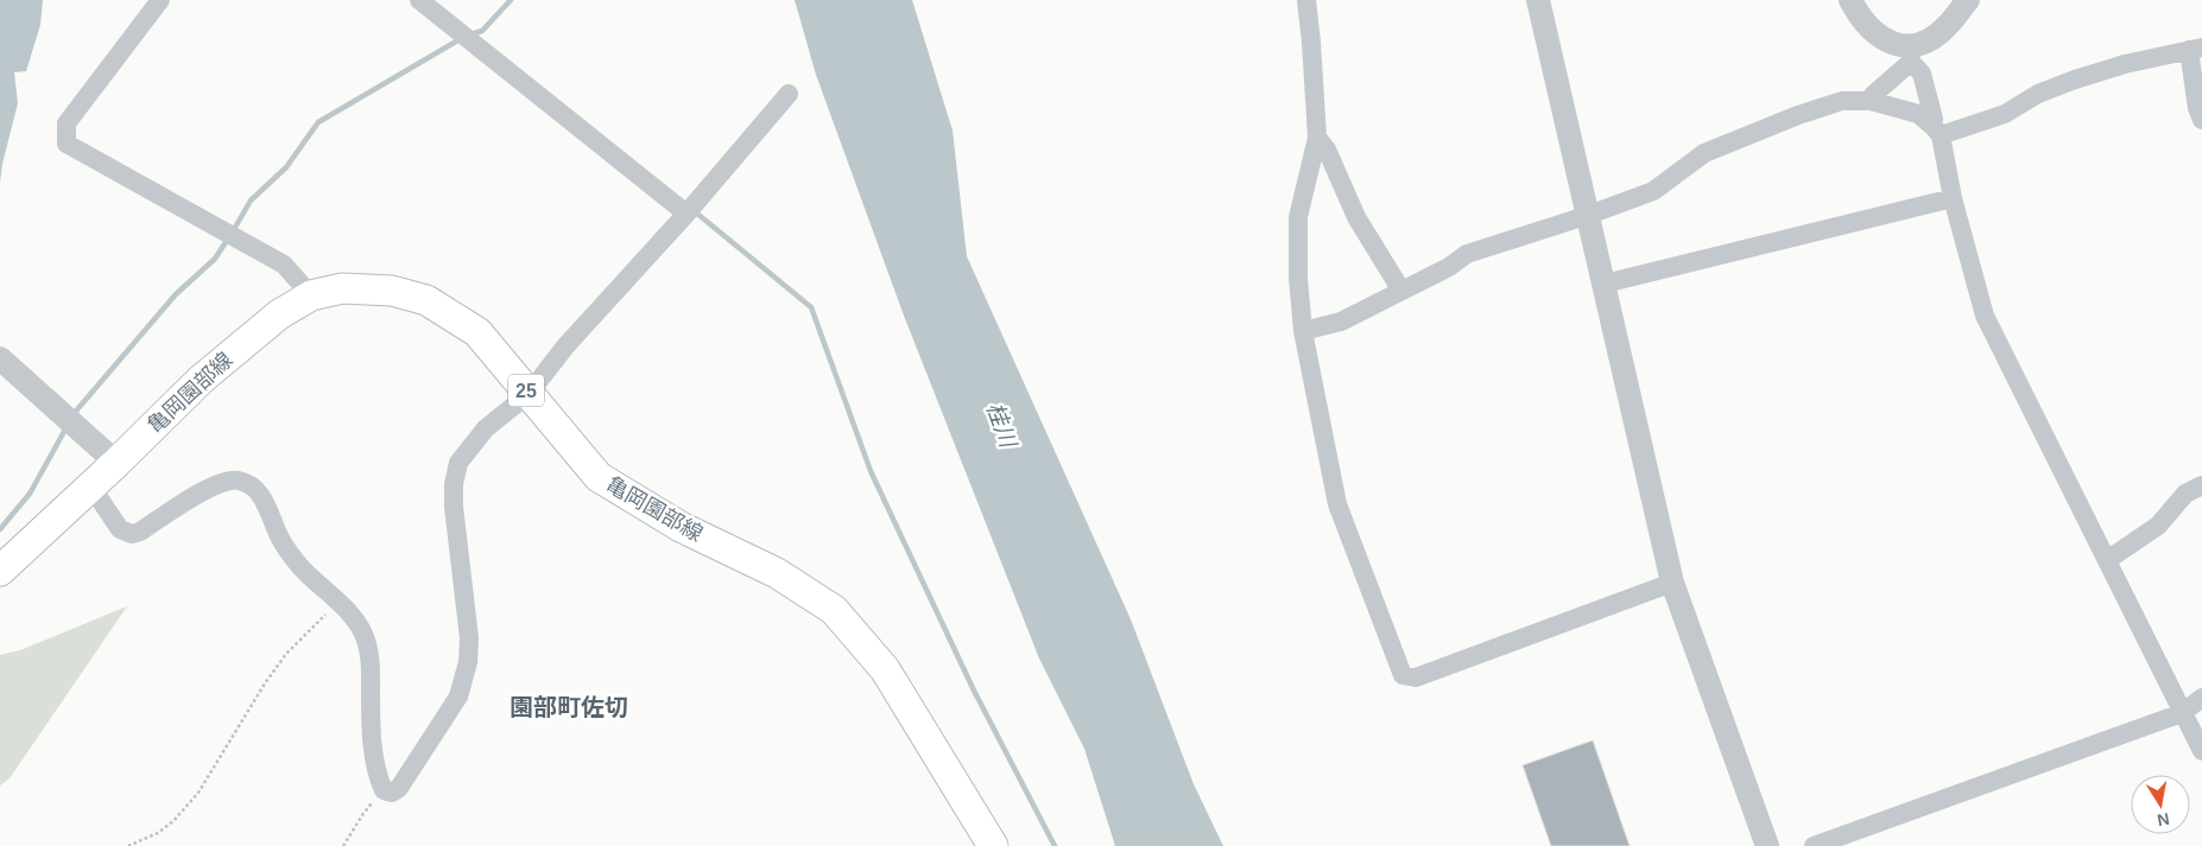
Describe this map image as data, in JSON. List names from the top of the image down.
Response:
{
  "streets": {
    "main road": ["25", "亀岡園部線"]
  },
  "districts": ["園部町佐切"],
  "water": ["桂川"],
  "north": "bottom"
}
